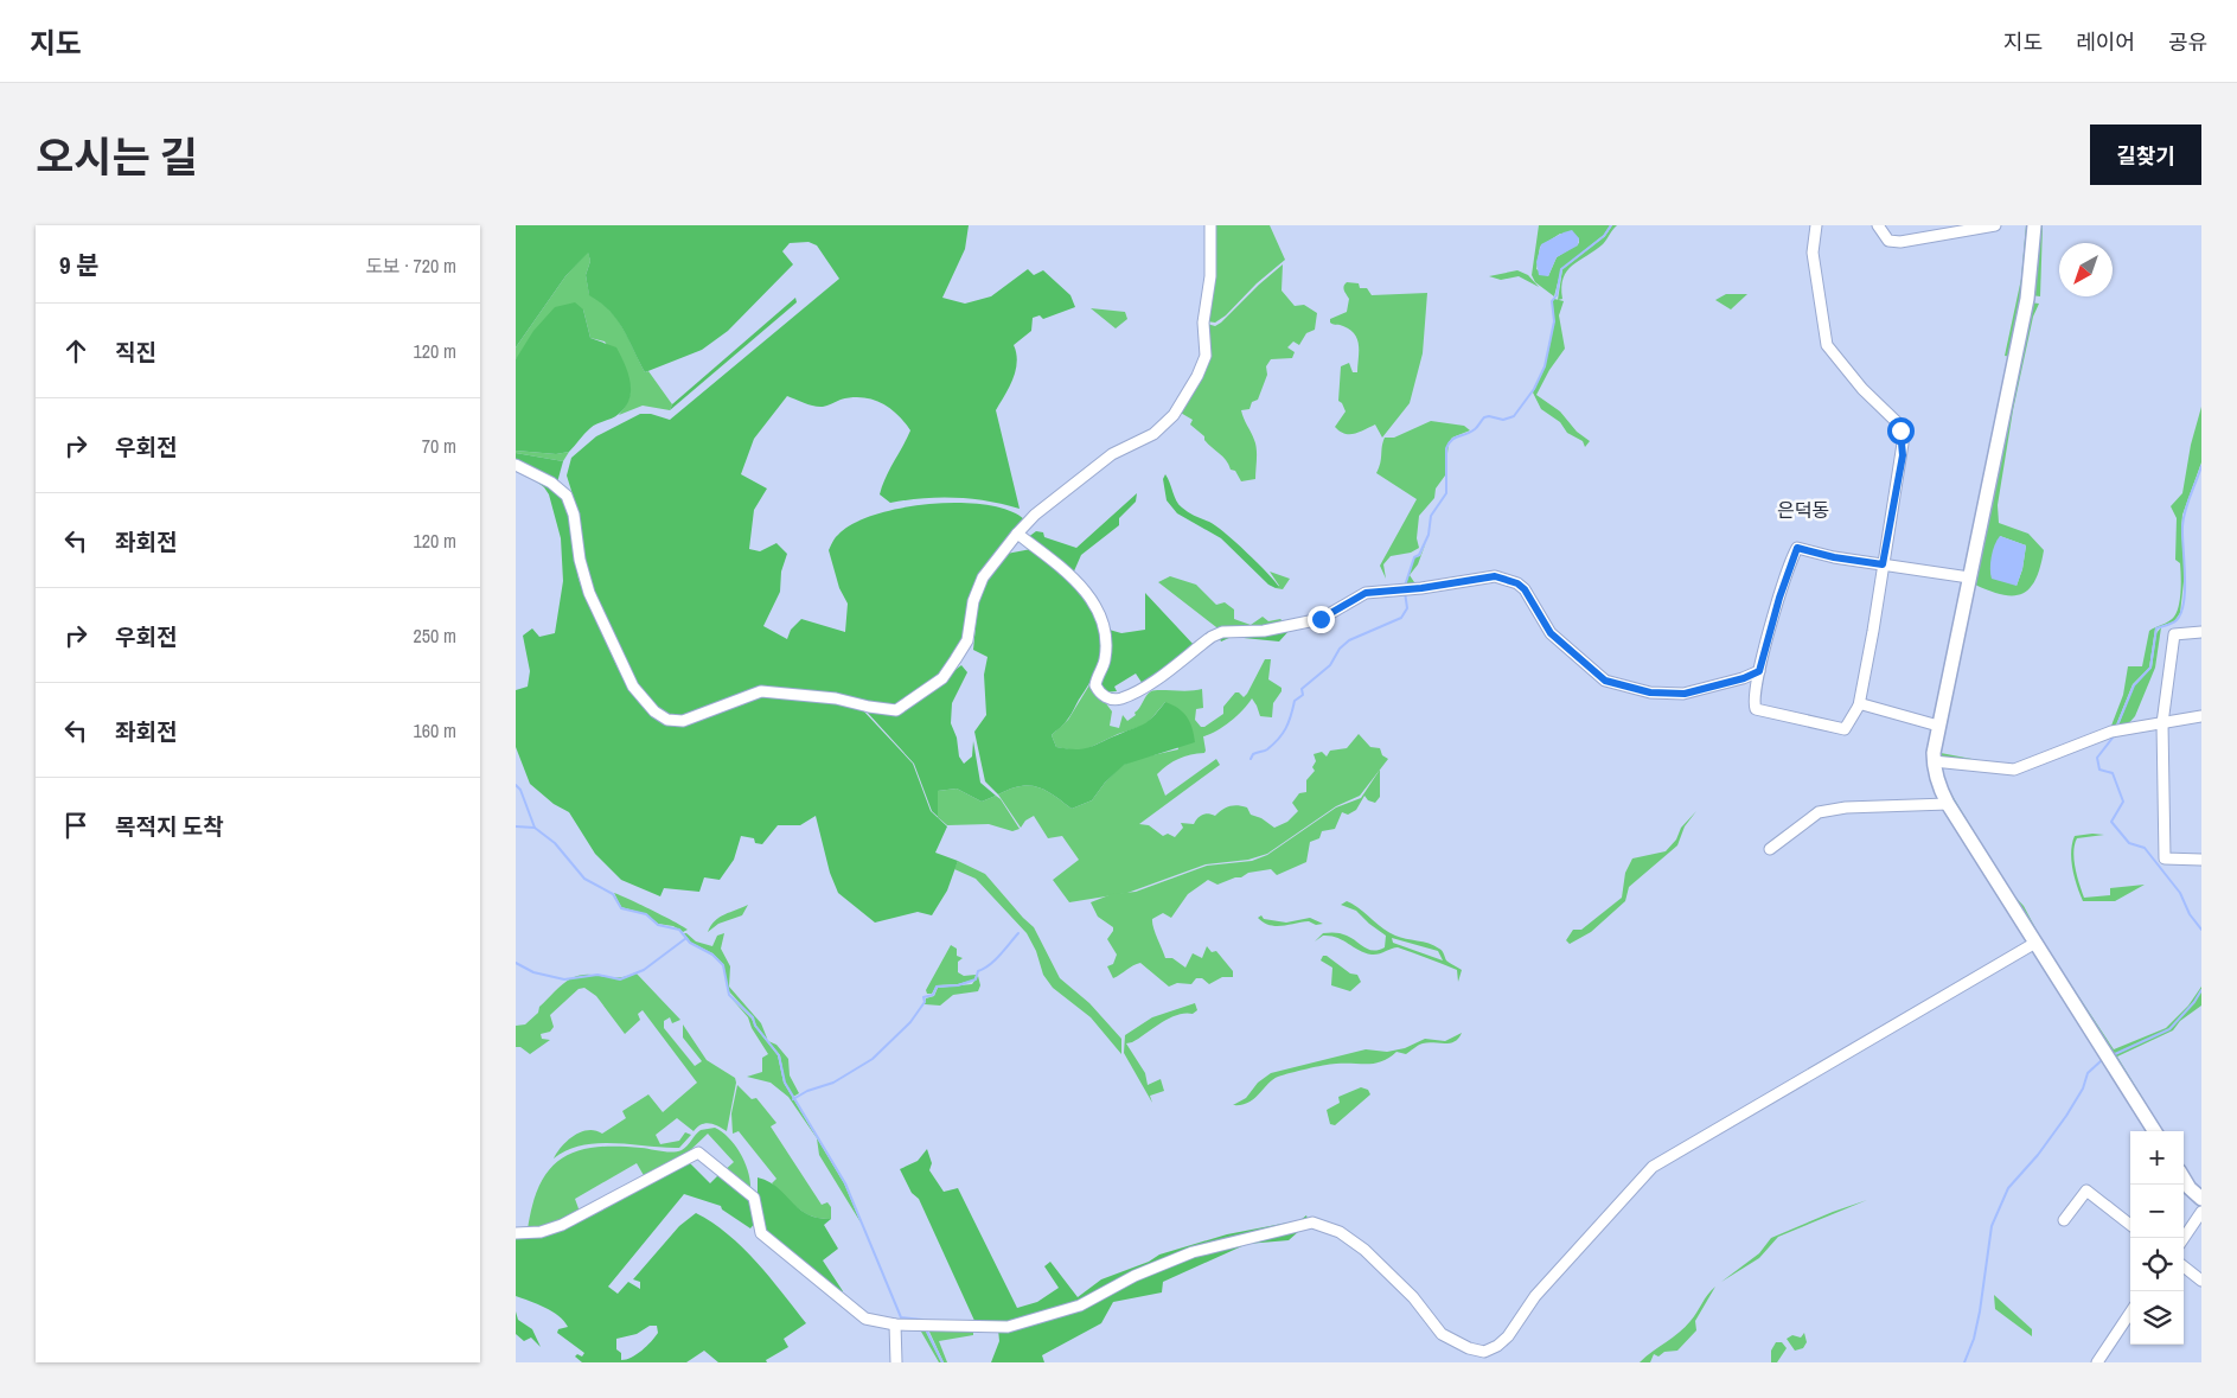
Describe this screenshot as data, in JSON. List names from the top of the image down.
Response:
{
  "districts": ["은덕동"],
  "north": "bottom left",
  "page": {
    "header": "지도",
    "nav": ["지도", "레이어", "공유"],
    "title": "오시는 길",
    "buttons": "길찾기",
    "heading": ["9 분", "도보 · 720 m"],
    "list": [
      ["직진", "120 m"],
      ["우회전", "70 m"],
      ["좌회전", "120 m"],
      ["우회전", "250 m"],
      ["좌회전", "160 m"],
      "목적지 도착"
    ],
    "map_buttons": ["+", "−"]
  }
}
